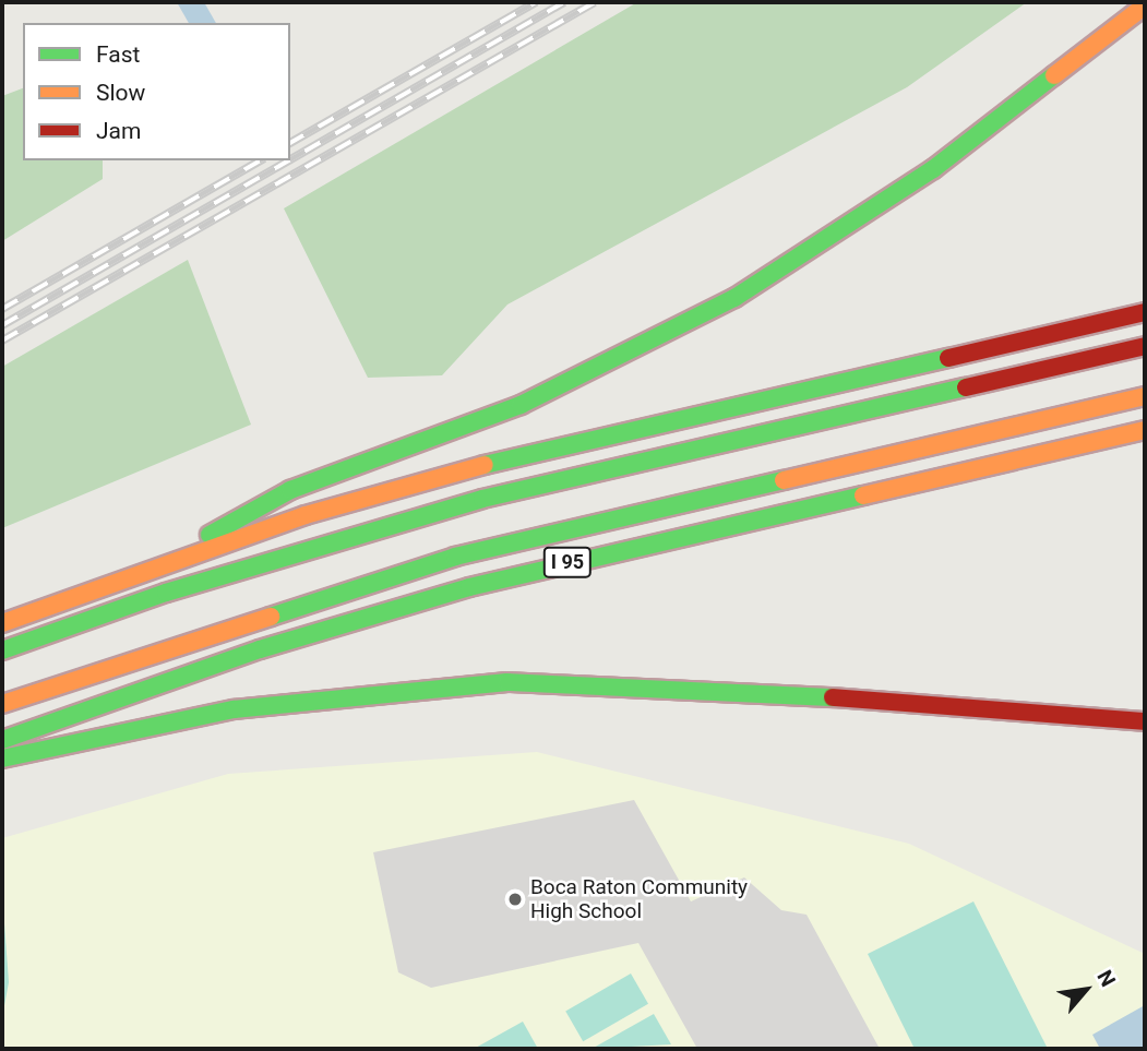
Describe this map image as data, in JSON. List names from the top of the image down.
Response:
{
  "streets": {
    "highway": ["I 95"]
  },
  "places": ["Boca Raton Community High School"],
  "legend": ["Fast", "Slow", "Jam"],
  "north": "top right"
}
